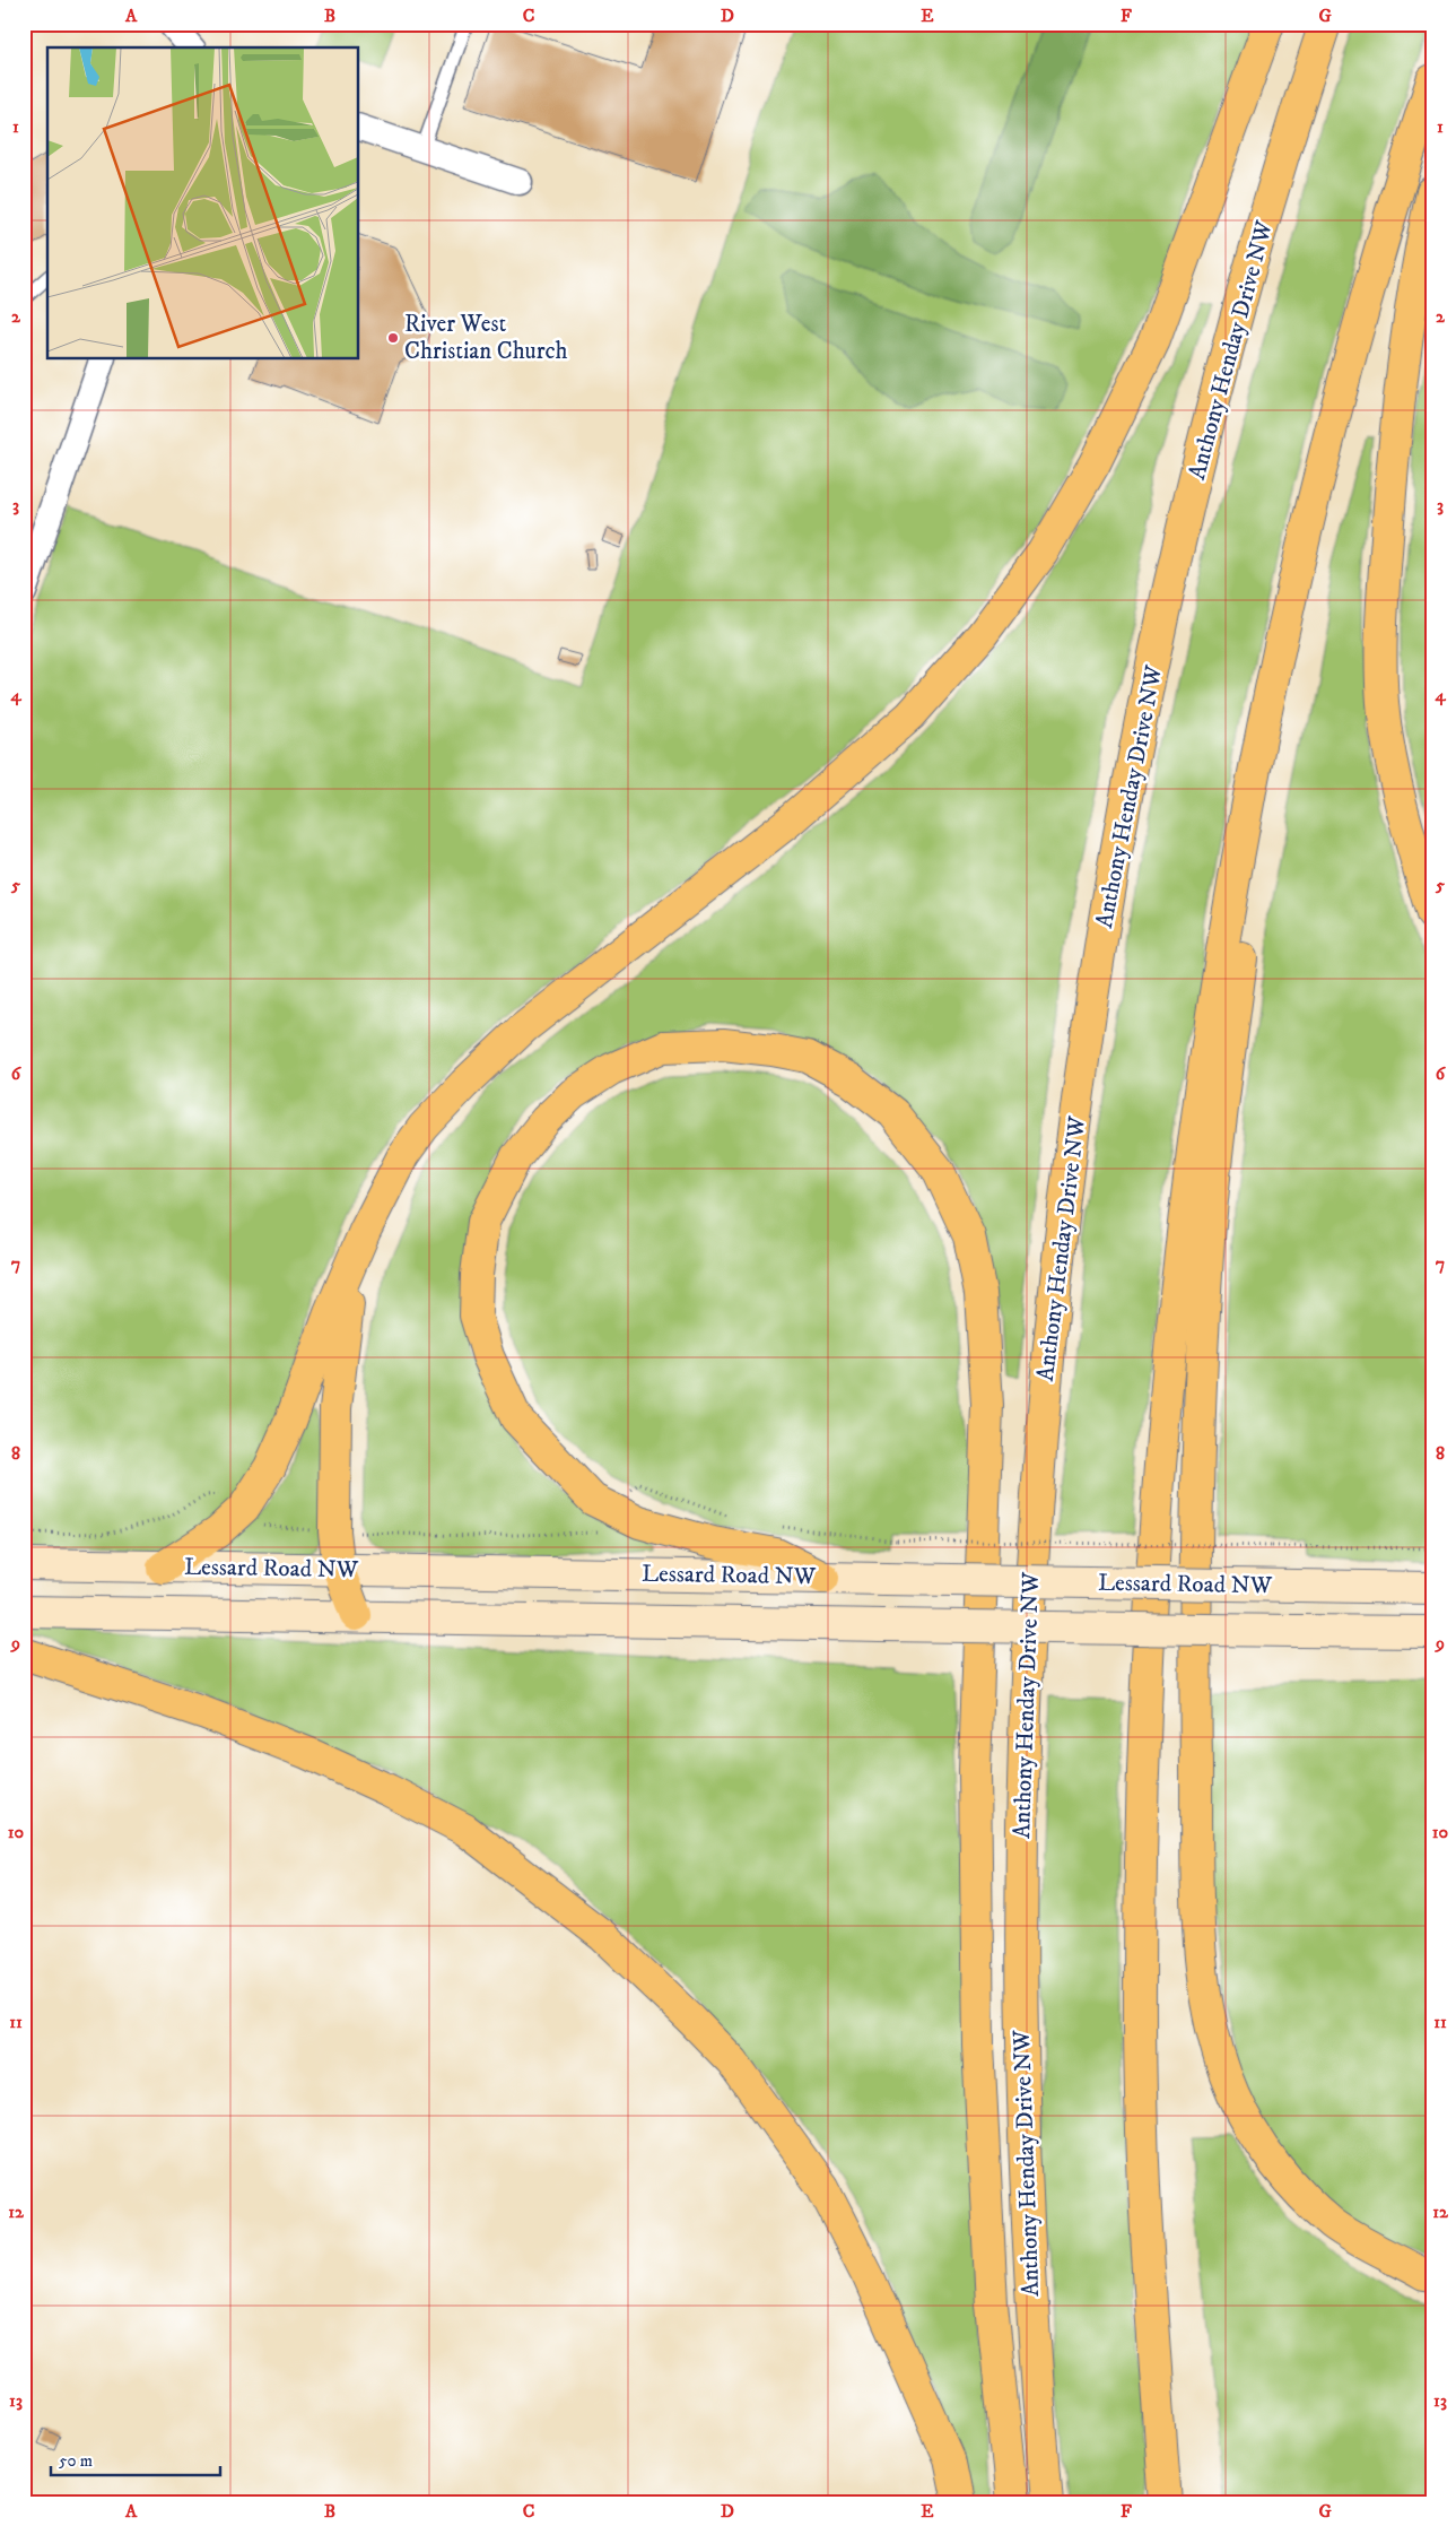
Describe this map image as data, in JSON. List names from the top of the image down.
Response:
{
  "streets": {
    "highway": ["Anthony Henday Drive NW"],
    "main road": ["Lessard Road NW"]
  },
  "places": ["River West Christian Church"],
  "scale_bar": "50 m",
  "grid": {
    "columns": [
      "A",
      "B",
      "C",
      "D",
      "E",
      "F",
      "G"
    ],
    "rows": [
      "1",
      "2",
      "3",
      "4",
      "5",
      "6",
      "7",
      "8",
      "9",
      "10",
      "11",
      "12",
      "13"
    ]
  }
}
